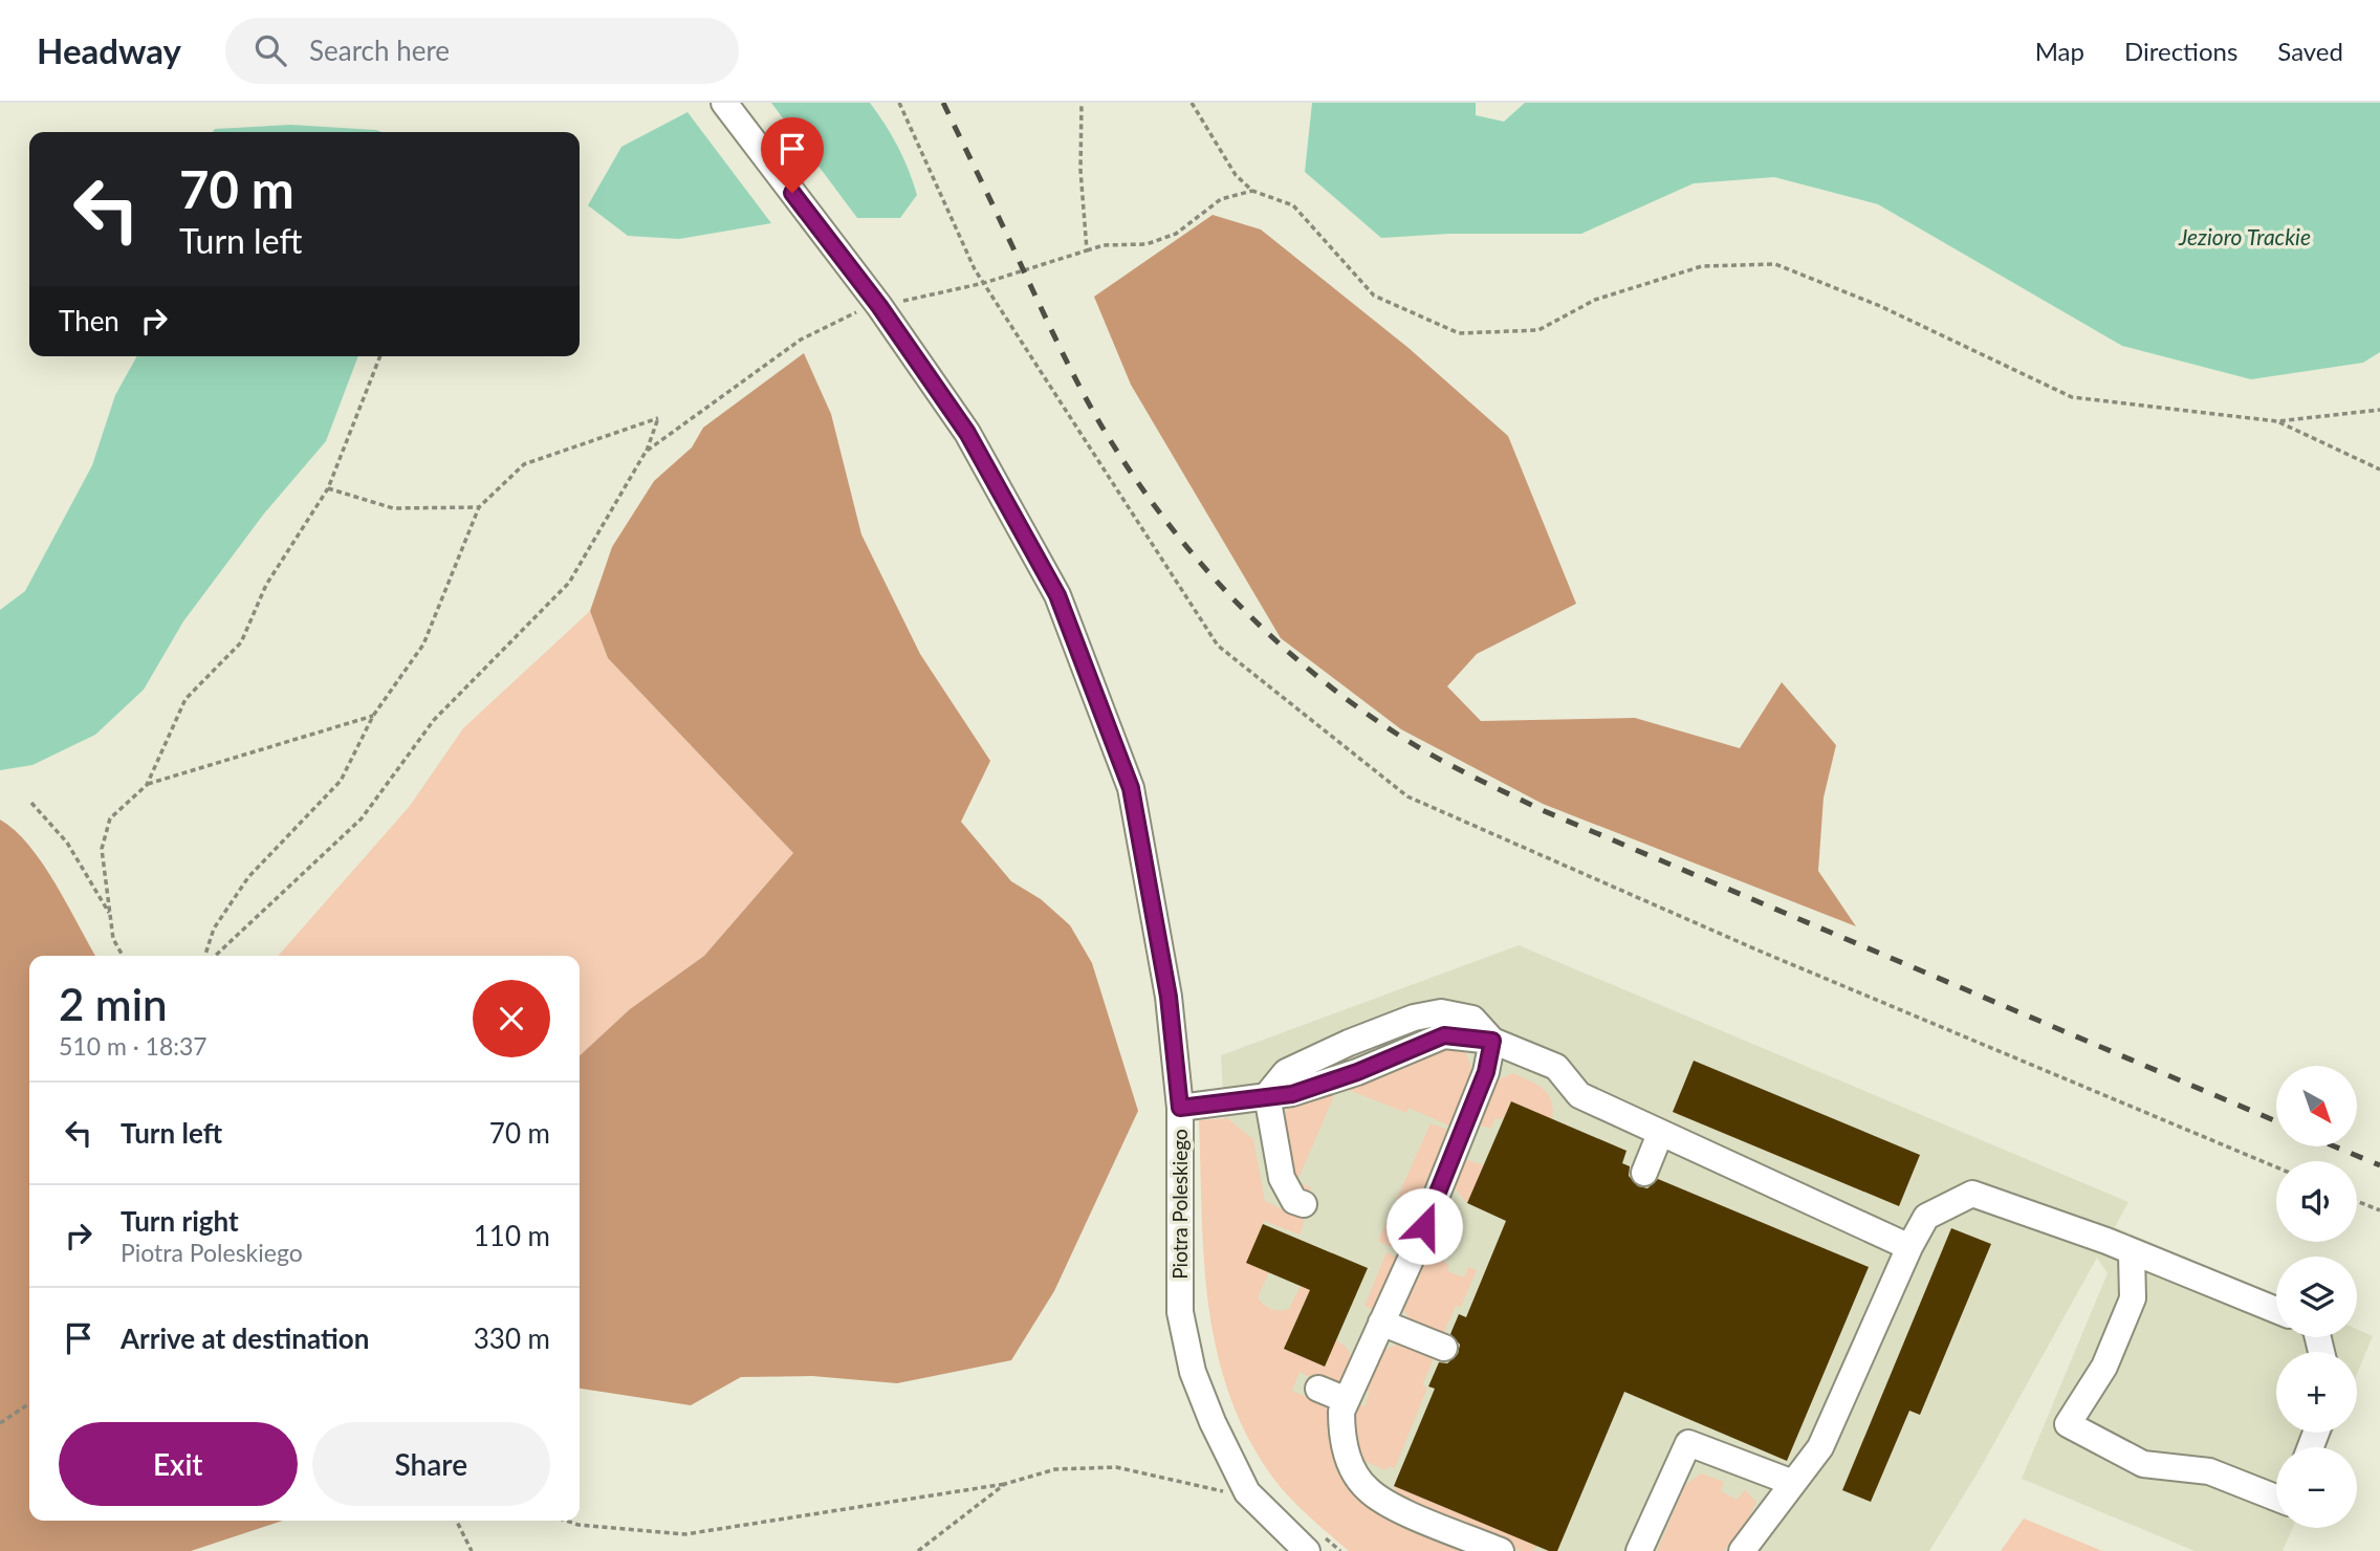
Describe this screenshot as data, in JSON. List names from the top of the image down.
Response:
{
  "streets": {
    "street": ["Piotra Poleskiego"]
  },
  "water": ["Jezioro Trackie"],
  "north": "bottom right",
  "page": {
    "header": "Headway",
    "search": "Search here",
    "nav": ["Map", "Directions", "Saved"],
    "turn": ["70 m", "Turn left"],
    "then": "Then",
    "heading": ["2 min", "510 m · 18:37"],
    "map_buttons": ["+", "−"],
    "list": [
      {
        "name": "Turn left",
        "value": "70 m"
      },
      {
        "name": "Turn right",
        "note": "Piotra Poleskiego",
        "value": "110 m"
      },
      {
        "name": "Arrive at destination",
        "value": "330 m"
      }
    ],
    "buttons": ["Exit", "Share"]
  }
}
